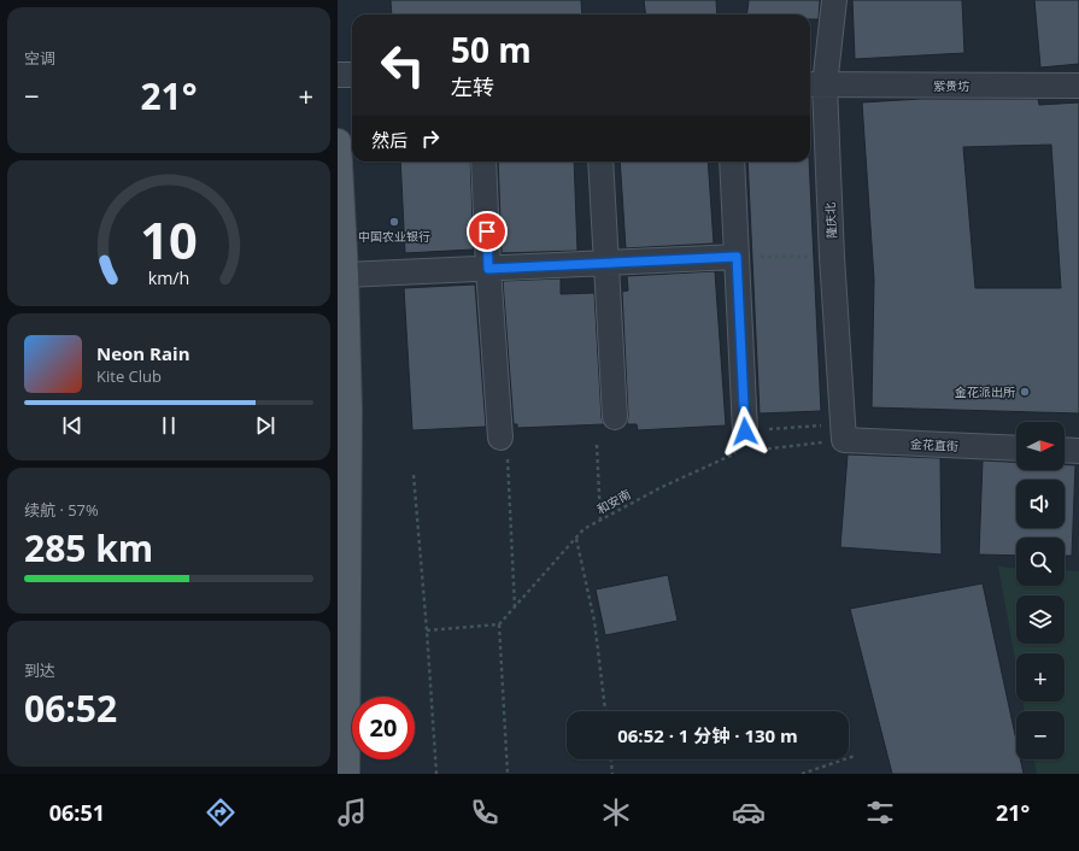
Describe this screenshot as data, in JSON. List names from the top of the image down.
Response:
{
  "streets": {
    "street": ["紫贵坊", "隆庆北", "金花直街"],
    "path": ["和安南"]
  },
  "crossings": [
    ["紫贵坊", "隆庆北"],
    ["隆庆北", "金花直街"],
    ["隆庆北", "和安南"],
    ["金花直街", "和安南"]
  ],
  "places": ["中国农业银行", "金花派出所"],
  "north": "right",
  "page": {
    "tile": [
      "空调",
      ["续航 · 57%", "285 km"],
      ["到达", "06:52"]
    ],
    "turn": ["50 m", "左转"],
    "heat": ["−", "21°", "+"],
    "then": "然后",
    "song": ["Neon Rain", "Kite Club"],
    "map_buttons": ["+", "−"],
    "limit": "20",
    "trip": "06:52 · 1 分钟 · 130 m",
    "tabs": ["06:51", "21°"],
    "gauge": ["10", "km/h"]
  }
}
